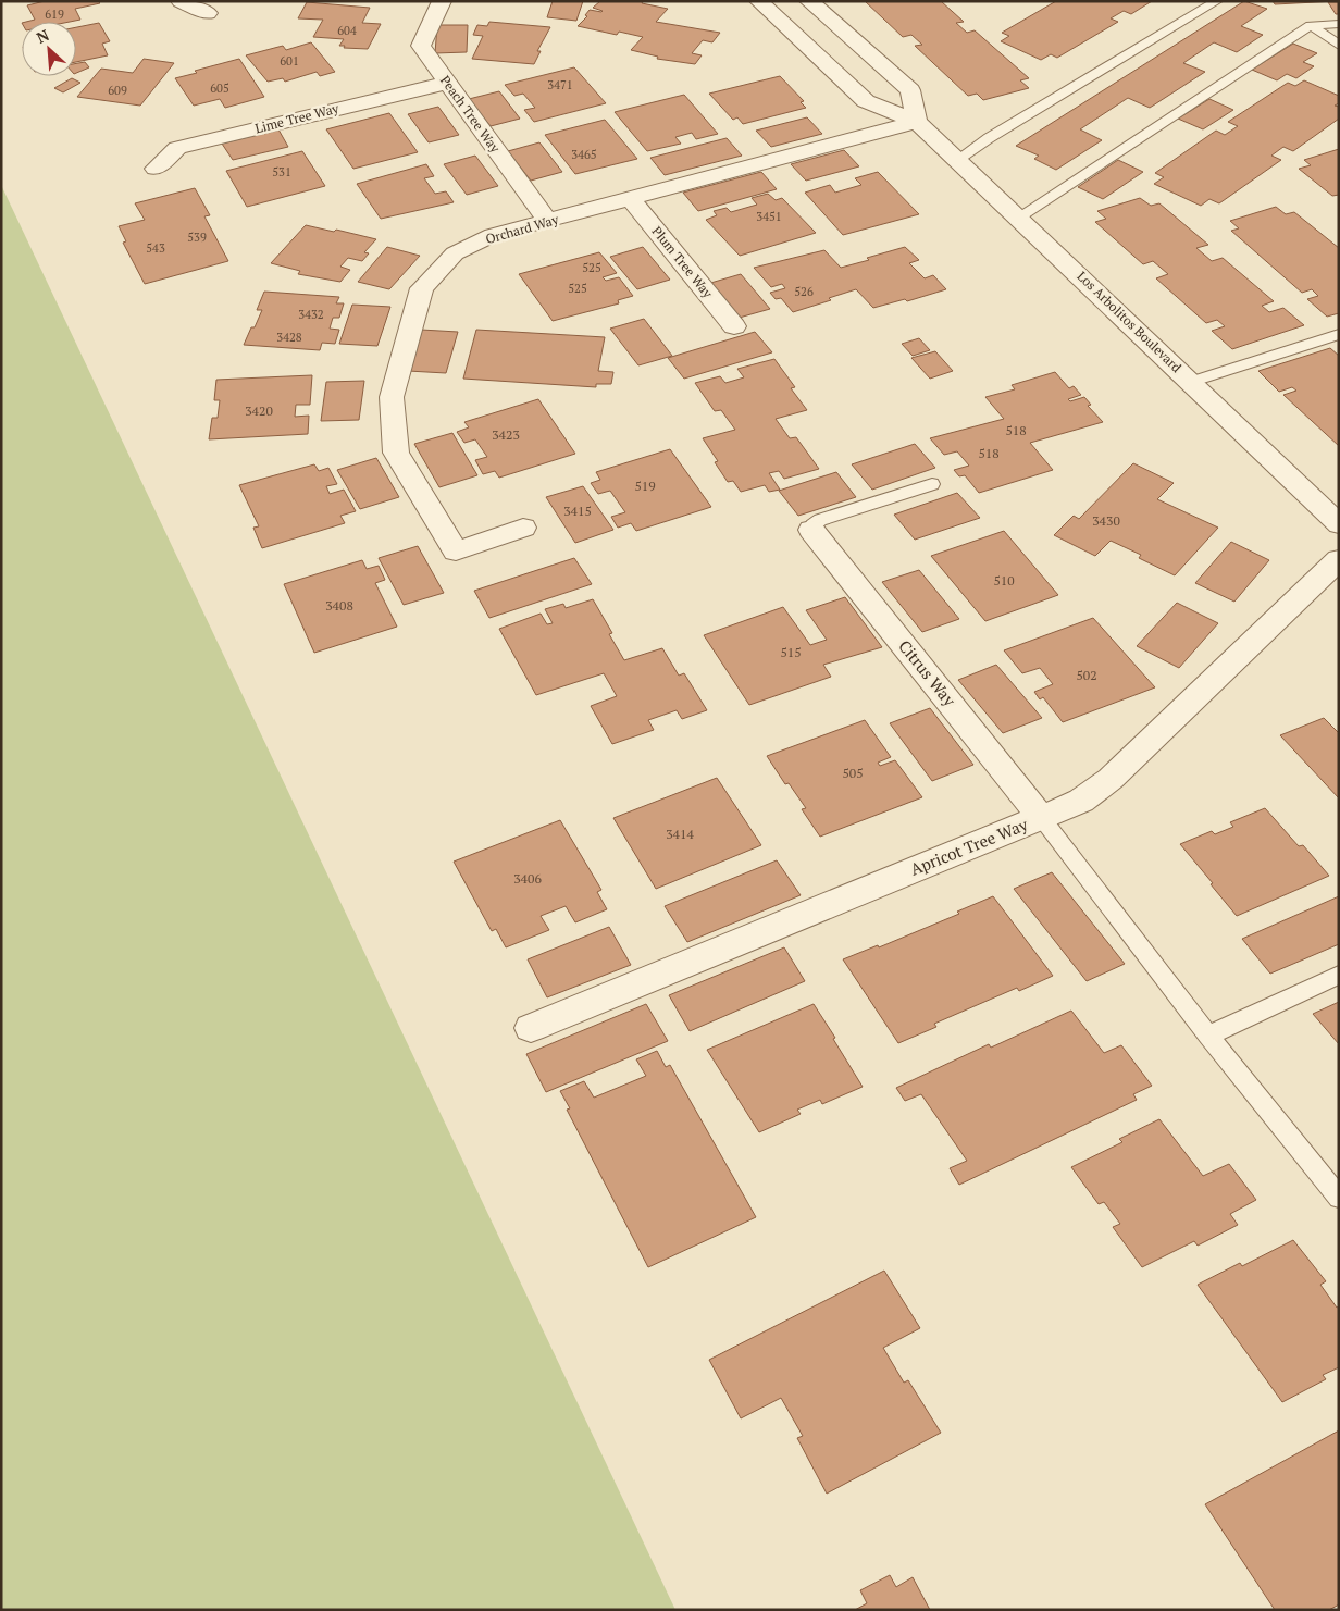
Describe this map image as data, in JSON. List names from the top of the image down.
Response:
{
  "streets": {
    "street": [
      "Peach Tree Way",
      "Lime Tree Way",
      "Orchard Way",
      "Plum Tree Way",
      "Los Arbolitos Boulevard",
      "Citrus Way",
      "Apricot Tree Way"
    ]
  },
  "crossings": [
    ["Peach Tree Way", "Lime Tree Way"],
    ["Peach Tree Way", "Orchard Way"],
    ["Orchard Way", "Plum Tree Way"],
    ["Orchard Way", "Los Arbolitos Boulevard"],
    ["Citrus Way", "Apricot Tree Way"]
  ],
  "house_numbers": [
    "619",
    "604",
    "601",
    "3471",
    "605",
    "609",
    "3465",
    "531",
    "3451",
    "539",
    "543",
    "525",
    "525",
    "526",
    "3432",
    "3428",
    "3420",
    "518",
    "3423",
    "518",
    "519",
    "3415",
    "3430",
    "510",
    "3408",
    "515",
    "502",
    "505",
    "3414",
    "3406"
  ],
  "north": "top left"
}
